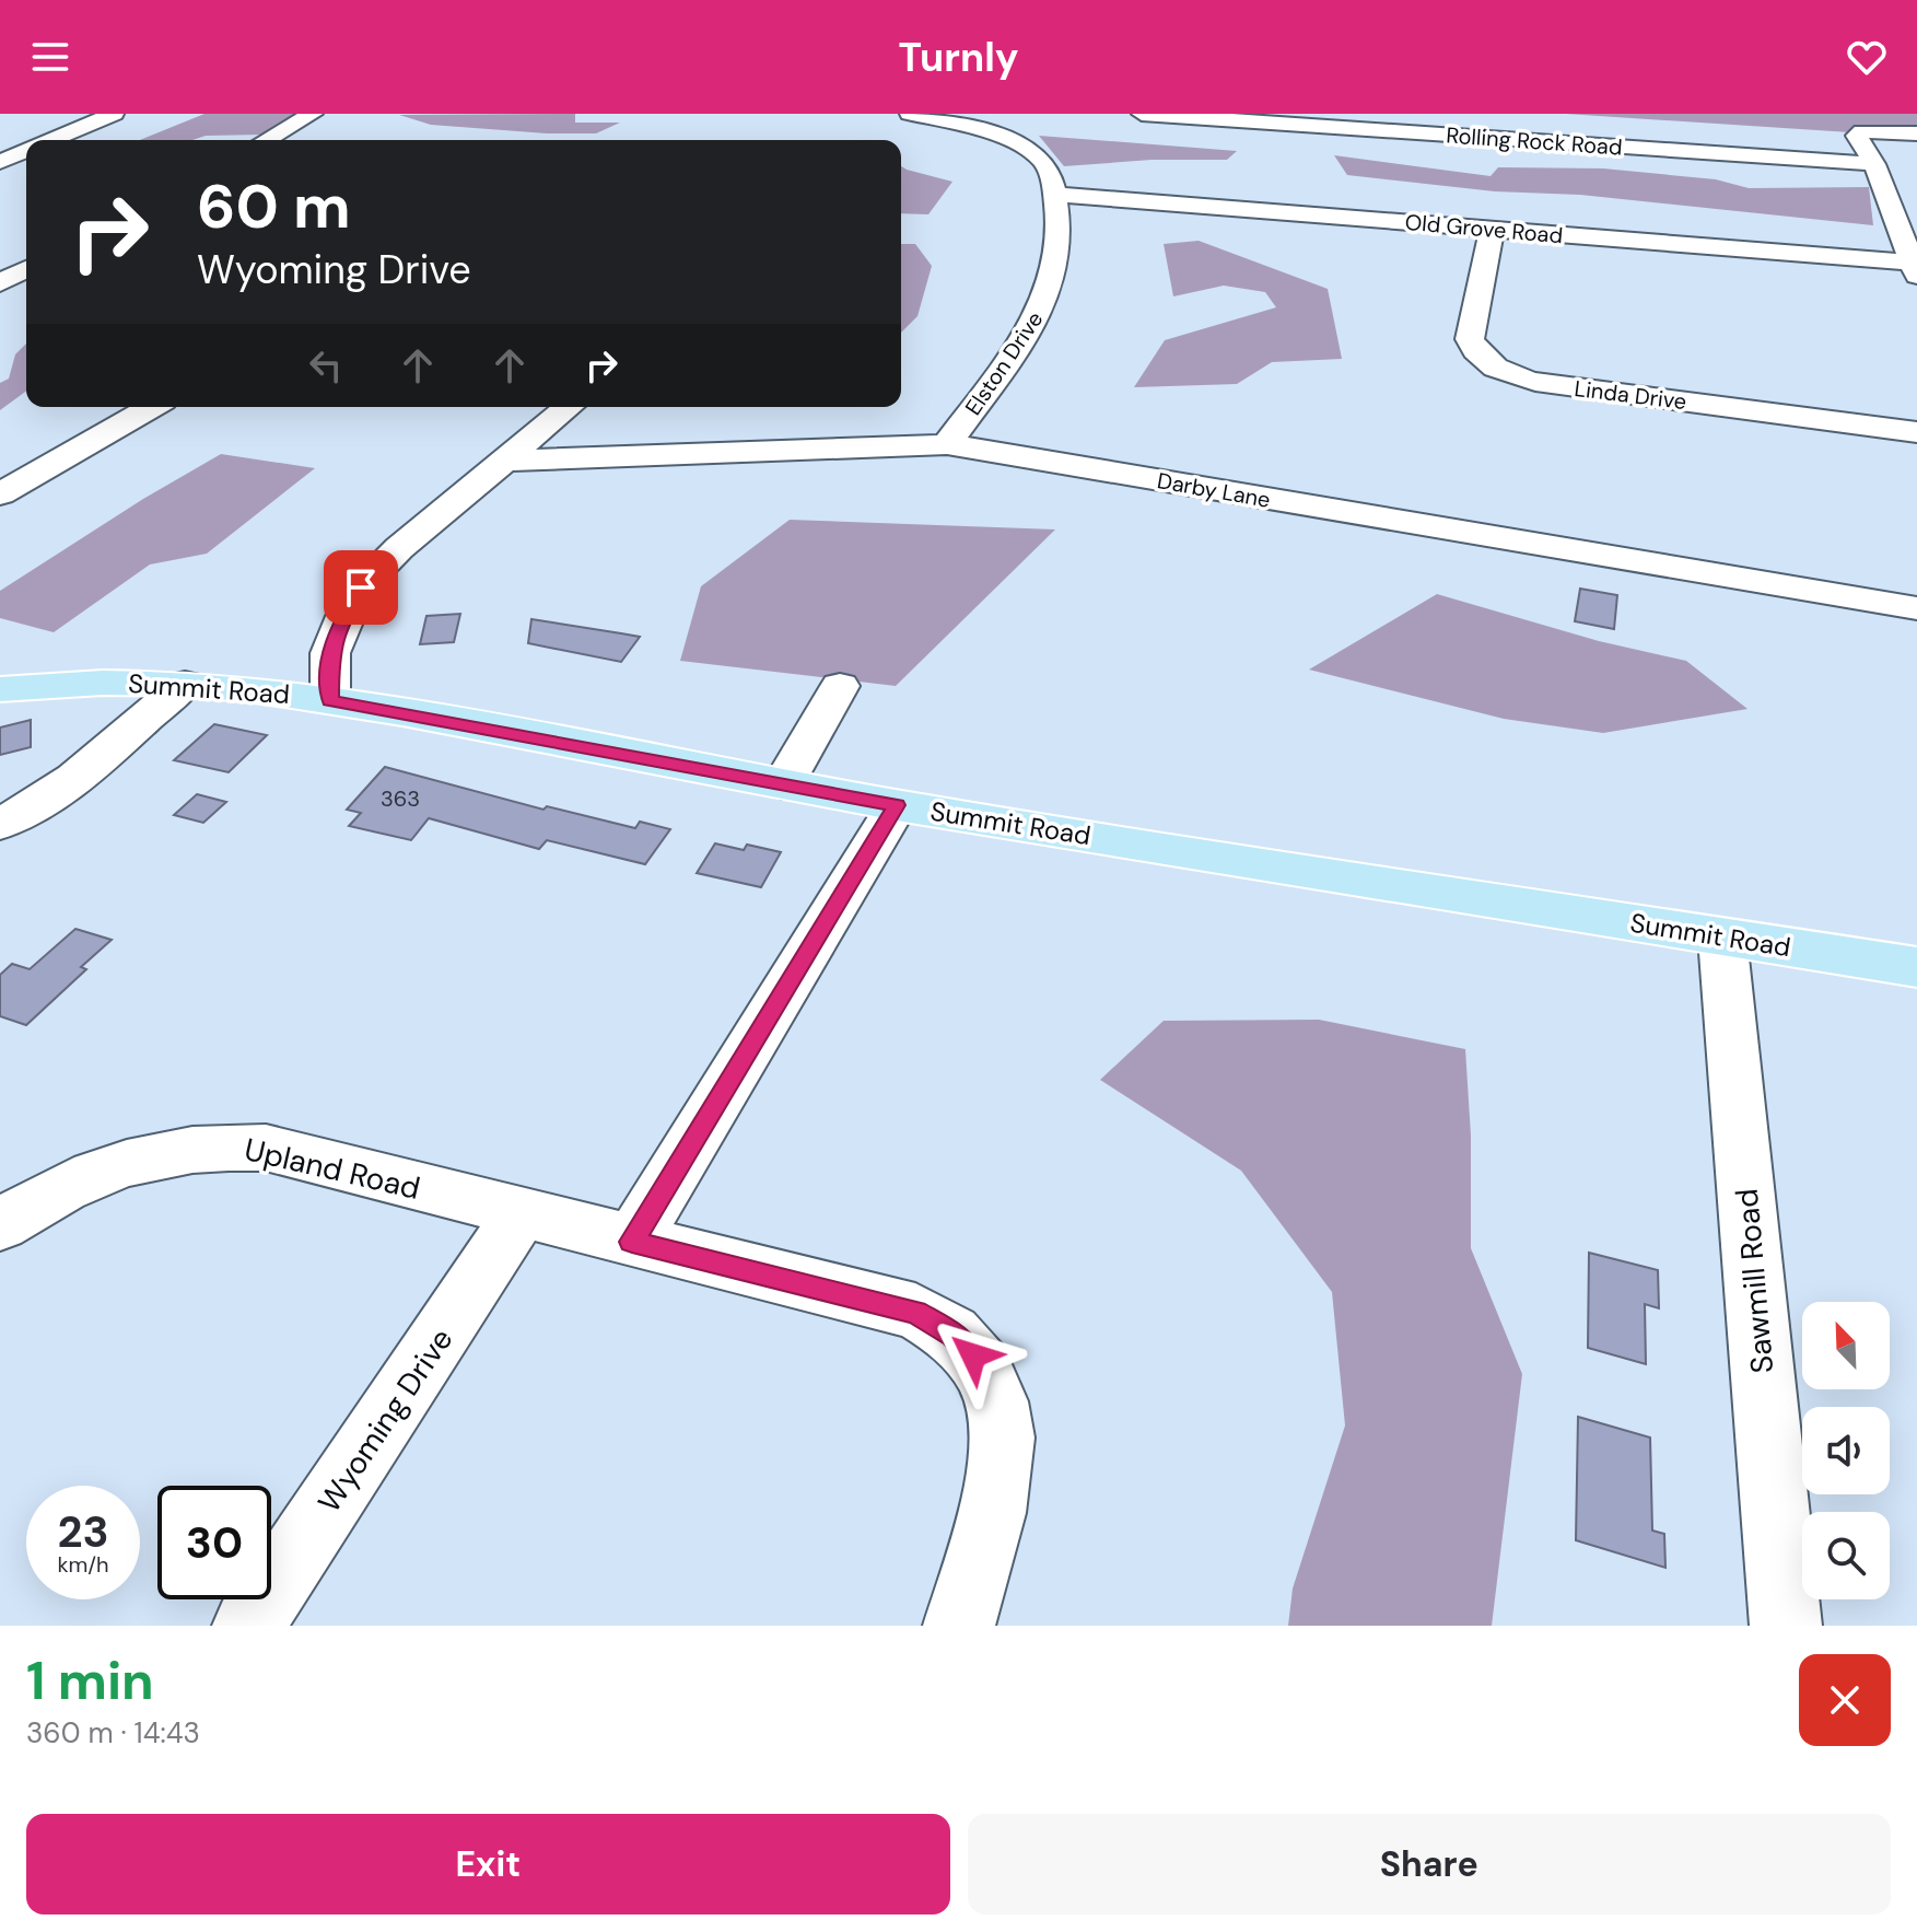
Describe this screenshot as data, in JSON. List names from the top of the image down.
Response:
{
  "streets": {
    "main road": ["Summit Road"],
    "street": [
      "Rolling Rock Road",
      "Old Grove Road",
      "Elston Drive",
      "Linda Drive",
      "Darby Lane",
      "Upland Road",
      "Sawmill Road",
      "Wyoming Drive"
    ]
  },
  "crossings": [
    ["Old Grove Road", "Elston Drive"],
    ["Old Grove Road", "Linda Drive"],
    ["Elston Drive", "Darby Lane"],
    ["Summit Road", "Sawmill Road"],
    ["Upland Road", "Wyoming Drive"]
  ],
  "house_numbers": ["363"],
  "north": "top left",
  "page": {
    "header": "Turnly",
    "turn": ["60 m", "Wyoming Drive"],
    "speed": "23 km/h",
    "limit": "30",
    "heading": ["1 min", "360 m · 14:43"],
    "buttons": ["Exit", "Share"]
  }
}
